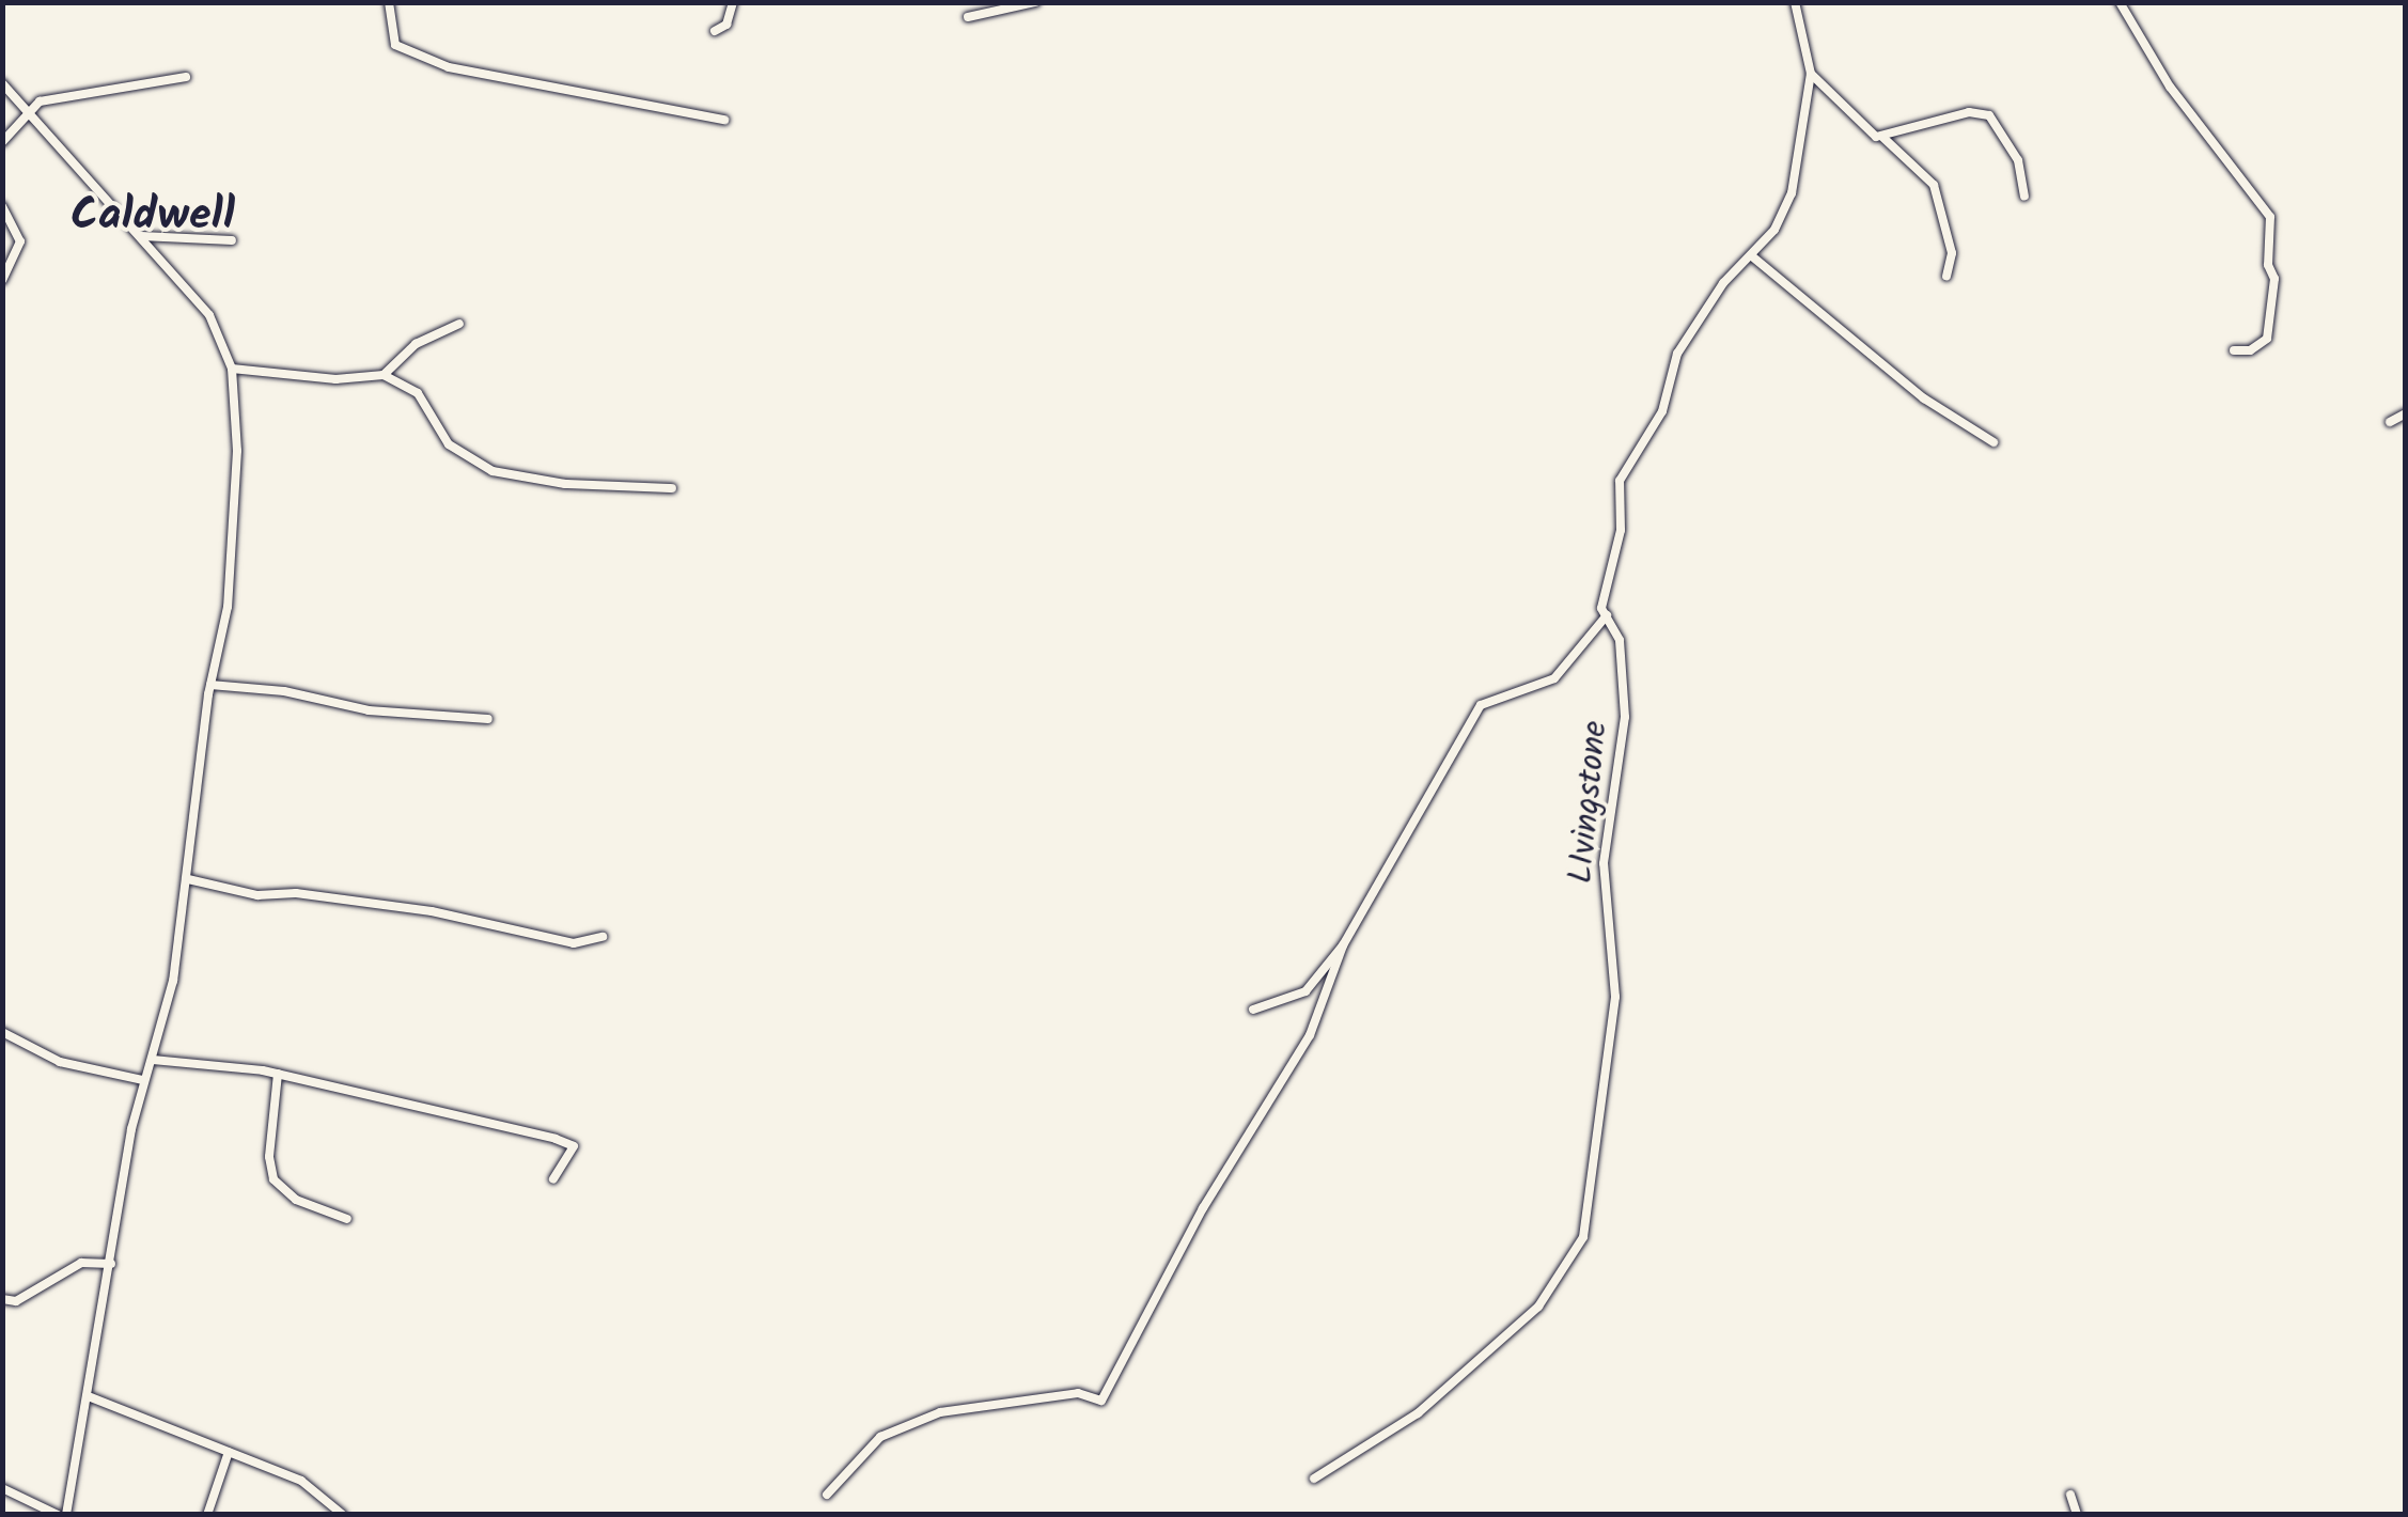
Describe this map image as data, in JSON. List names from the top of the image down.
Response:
{
  "streets": {
    "street": ["LIvingstone"]
  },
  "districts": ["Caldwell"]
}
